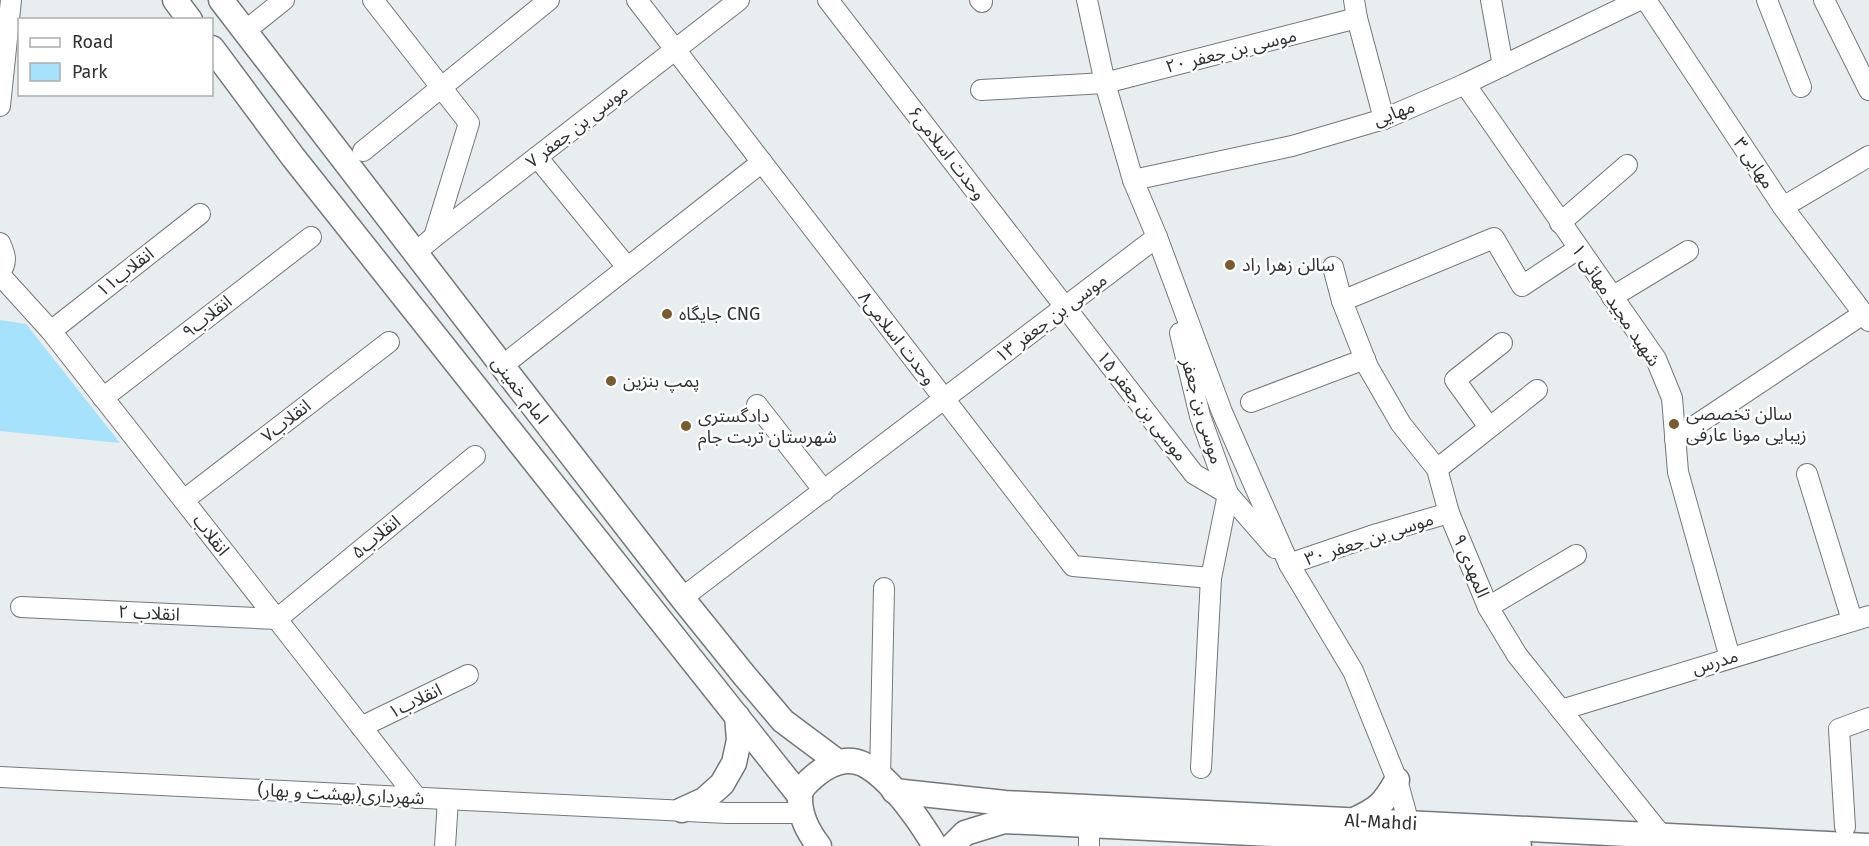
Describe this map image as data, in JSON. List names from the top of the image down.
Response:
{
  "streets": {
    "main road": ["امام خمینی", "Al-Mahdi"],
    "street": [
      "موسی بن جعفر ۲۰",
      "مهایی",
      "موسی بن جعفر ۷",
      "وحدت اسلامی۶",
      "مهایی ۳",
      "انقلاب۱۱",
      "شهید مجید مهائی ۱",
      "انقلاب۹",
      "موسی بن جعفر ۱۳",
      "وحدت اسلامی۸",
      "موسی بن جعفر ۱۵",
      "موسی بن جعفر",
      "انقلاب۷",
      "انقلاب",
      "انقلاب۵",
      "موسی بن جعفر ۳۰",
      "المهدی ۹",
      "انقلاب ۲",
      "مدرس",
      "انقلاب۱",
      "شهرداری(بهشت و بهار)"
    ]
  },
  "crossings": [
    ["موسی بن جعفر ۲۰", "موسی بن جعفر"],
    ["مهایی", "شهید مجید مهائی ۱"],
    ["مهایی", "موسی بن جعفر"],
    ["موسی بن جعفر ۷", "وحدت اسلامی۸"],
    ["موسی بن جعفر ۷", "امام خمینی"],
    ["وحدت اسلامی۶", "موسی بن جعفر ۱۳"],
    ["وحدت اسلامی۶", "موسی بن جعفر ۱۵"],
    ["انقلاب۱۱", "انقلاب"],
    ["شهید مجید مهائی ۱", "مدرس"],
    ["انقلاب۹", "انقلاب"],
    ["موسی بن جعفر ۱۳", "وحدت اسلامی۸"],
    ["موسی بن جعفر ۱۳", "امام خمینی"],
    ["موسی بن جعفر ۱۳", "موسی بن جعفر ۱۵"],
    ["موسی بن جعفر ۱۳", "موسی بن جعفر"],
    ["امام خمینی", "شهرداری(بهشت و بهار)"],
    ["موسی بن جعفر ۱۵", "موسی بن جعفر"],
    ["موسی بن جعفر", "موسی بن جعفر ۳۰"],
    ["موسی بن جعفر", "Al-Mahdi"],
    ["انقلاب۷", "انقلاب"],
    ["انقلاب", "انقلاب۵"],
    ["انقلاب", "انقلاب ۲"],
    ["انقلاب", "انقلاب۱"],
    ["انقلاب", "شهرداری(بهشت و بهار)"],
    ["انقلاب۵", "انقلاب ۲"],
    ["موسی بن جعفر ۳۰", "المهدی ۹"],
    ["المهدی ۹", "مدرس"],
    ["المهدی ۹", "Al-Mahdi"]
  ],
  "places": [
    "سالن زهرا راد",
    "جایگاه CNG",
    "پمپ بنزین",
    "سالن تخصصی زیبایی مونا عارفی",
    "دادگستری شهرستان تربت جام"
  ],
  "legend": ["Road", "Park"]
}
